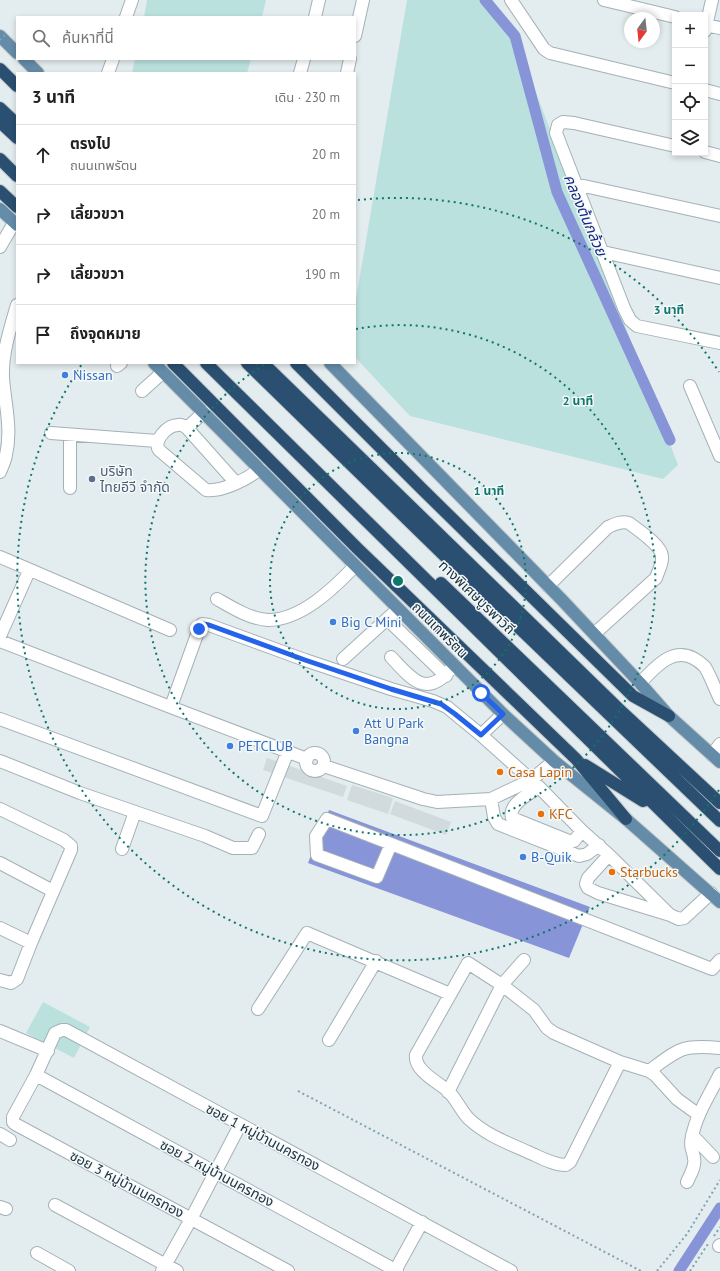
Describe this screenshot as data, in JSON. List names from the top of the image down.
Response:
{
  "streets": {
    "highway": ["ทางพิเศษบูรพาวิถี", "ถนนเทพรัตน"],
    "street": ["ซอย 1 หมู่บ้านนครทอง", "ซอย 2 หมู่บ้านนครทอง", "ซอย 3 หมู่บ้านนครทอง"]
  },
  "crossings": [
    ["ซอย 1 หมู่บ้านนครทอง", "ซอย 2 หมู่บ้านนครทอง"],
    ["ซอย 1 หมู่บ้านนครทอง", "ซอย 3 หมู่บ้านนครทอง"],
    ["ซอย 2 หมู่บ้านนครทอง", "ซอย 3 หมู่บ้านนครทอง"]
  ],
  "water": ["คลองต้นกล้วย"],
  "places": [
    "Nissan",
    "บริษัท ไทยอีวี จำกัด",
    "Big C Mini",
    "Att U Park Bangna",
    "PETCLUB",
    "Casa Lapin",
    "KFC",
    "B-Quik",
    "Starbucks"
  ],
  "north": "bottom",
  "page": {
    "map_buttons": ["+", "−"],
    "search": "ค้นหาที่นี่",
    "heading": ["3 นาที", "เดิน · 230 m"],
    "list": [
      ["ตรงไป", "ถนนเทพรัตน", "20 m"],
      ["เลี้ยวขวา", "20 m"],
      ["เลี้ยวขวา", "190 m"],
      "ถึงจุดหมาย"
    ]
  },
  "rings": ["3 นาที", "2 นาที", "1 นาที"]
}
